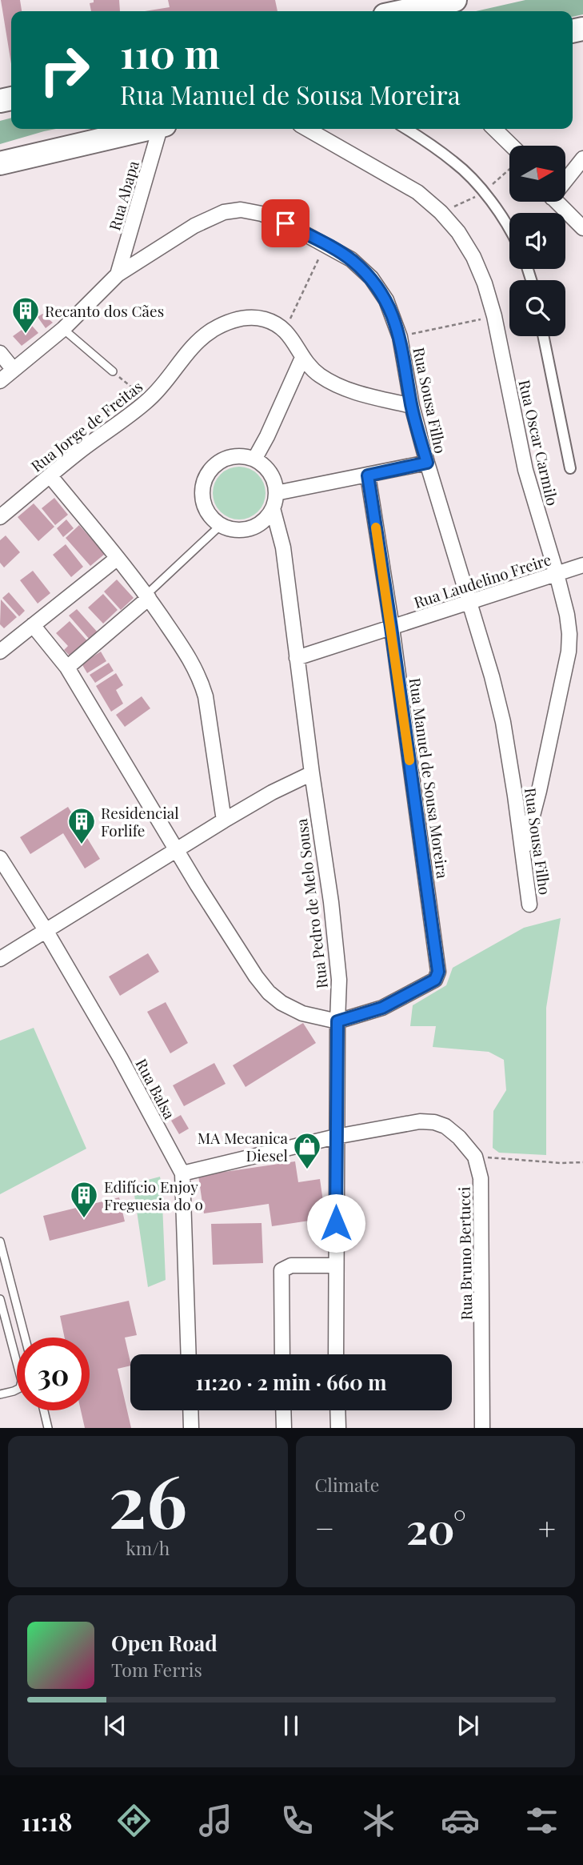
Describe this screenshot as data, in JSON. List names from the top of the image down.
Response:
{
  "streets": {
    "street": [
      "Rua Abapa",
      "Rua Sousa Filho",
      "Rua Jorge de Freitas",
      "Rua Oscar Carmilo",
      "Rua Laudelino Freire",
      "Rua Manuel de Sousa Moreira",
      "Rua Pedro de Melo Sousa",
      "Rua Balsa",
      "Rua Bruno Bertucci"
    ]
  },
  "crossings": [
    ["Rua Abapa", "Rua Sousa Filho"],
    ["Rua Sousa Filho", "Rua Oscar Carmilo"],
    ["Rua Sousa Filho", "Rua Laudelino Freire"],
    ["Rua Oscar Carmilo", "Rua Laudelino Freire"],
    ["Rua Laudelino Freire", "Rua Manuel de Sousa Moreira"],
    ["Rua Laudelino Freire", "Rua Pedro de Melo Sousa"],
    ["Rua Manuel de Sousa Moreira", "Rua Pedro de Melo Sousa"],
    ["Rua Pedro de Melo Sousa", "Rua Bruno Bertucci"],
    ["Rua Balsa", "Rua Bruno Bertucci"]
  ],
  "places": {
    "building": ["Recanto dos Cães", "Residencial Forlife", "Edifício Enjoy Freguesia do o"],
    "shop": ["MA Mecanica Diesel"]
  },
  "north": "right",
  "page": {
    "turn": ["110 m", "Rua Manuel de Sousa Moreira"],
    "limit": "30",
    "trip": "11:20 · 2 min · 660 m",
    "tile": [
      ["26", "km/h"],
      "Climate"
    ],
    "heat": ["−", "20°", "+"],
    "song": ["Open Road", "Tom Ferris"],
    "tabs": "11:18"
  }
}
